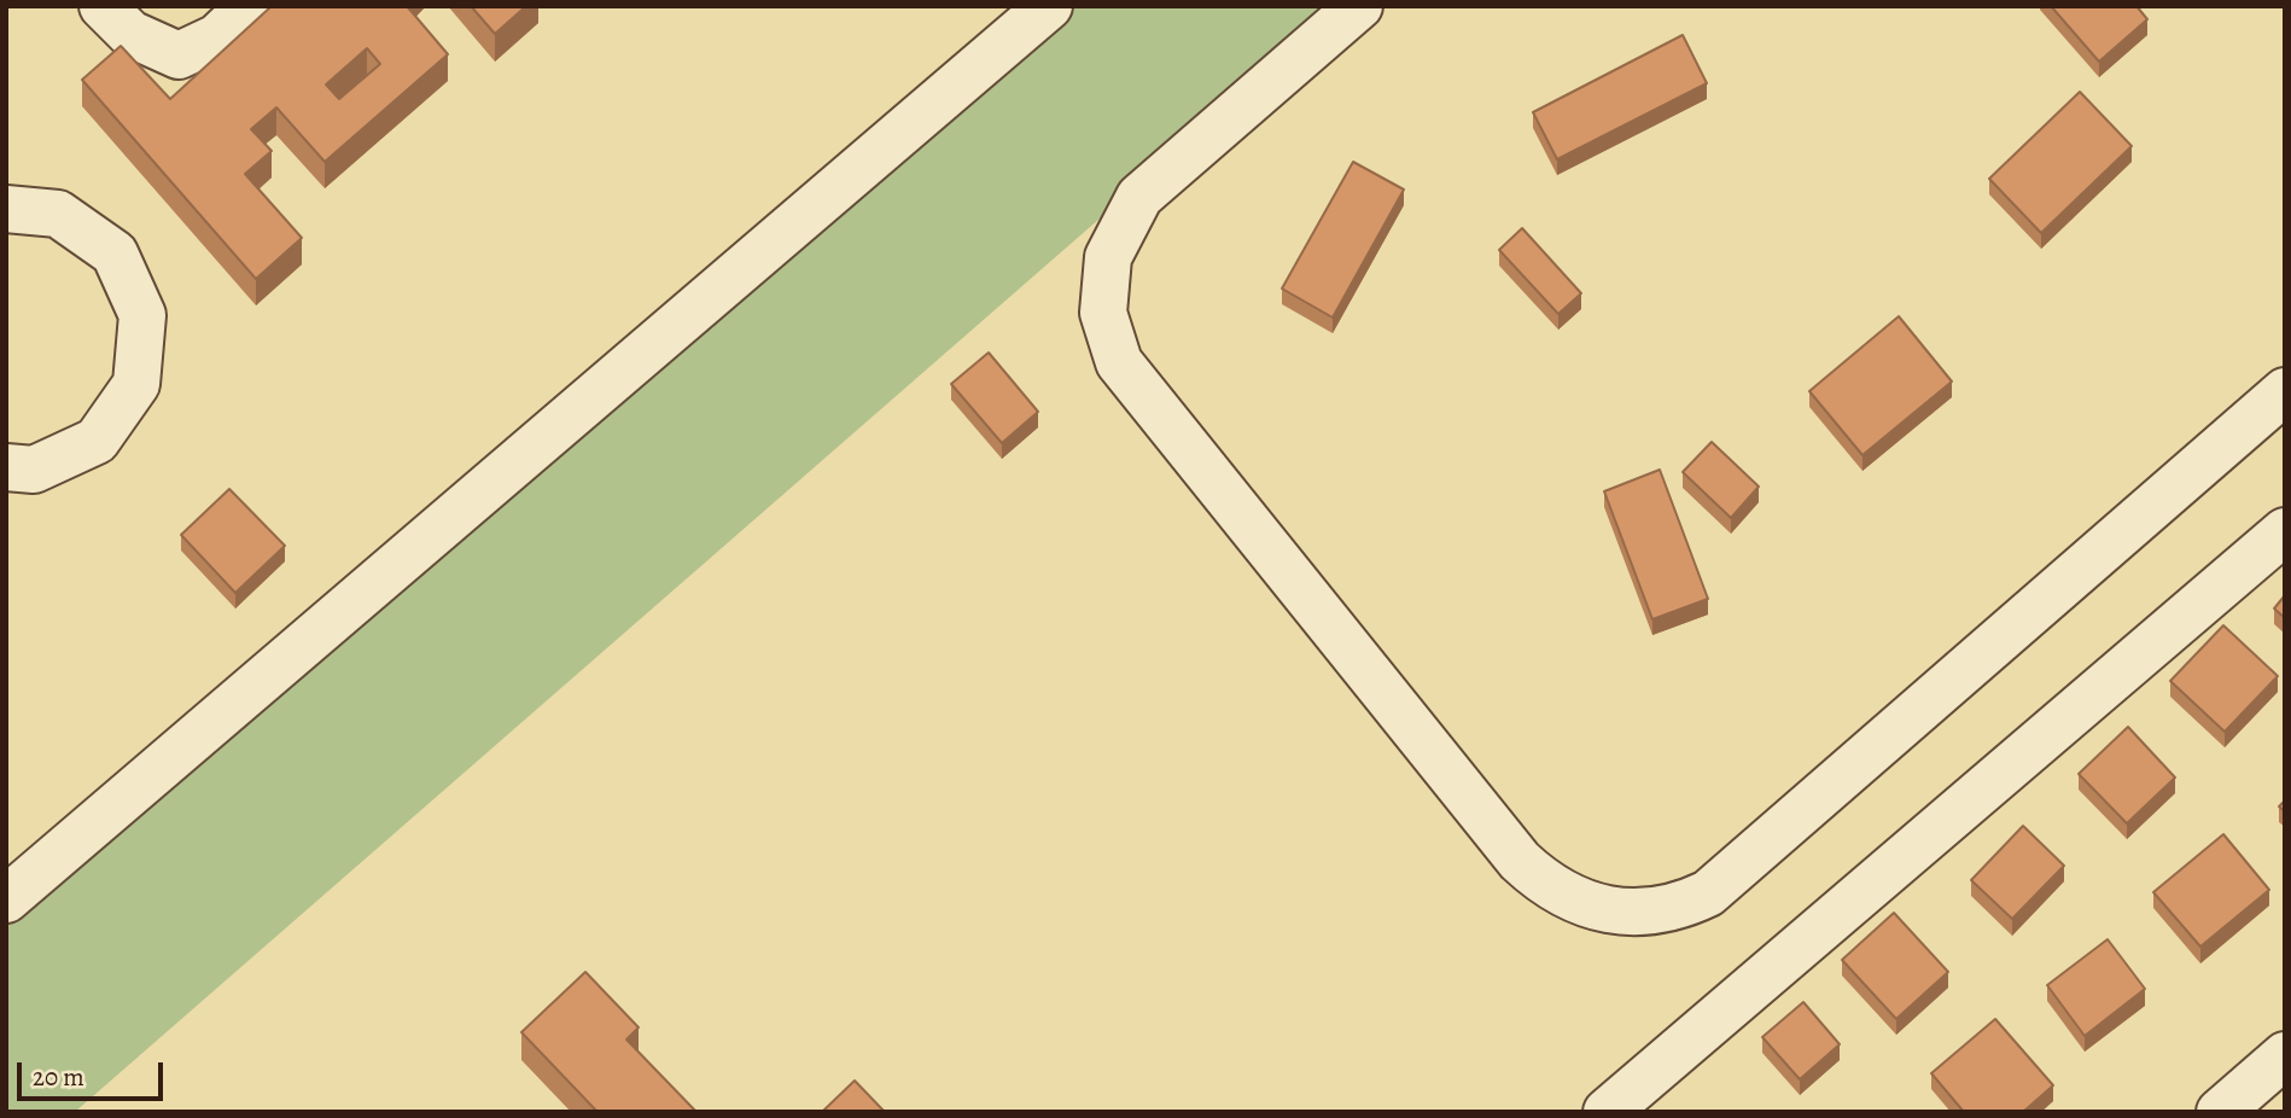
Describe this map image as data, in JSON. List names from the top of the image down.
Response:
{
  "scale_bar": "20 m"
}
